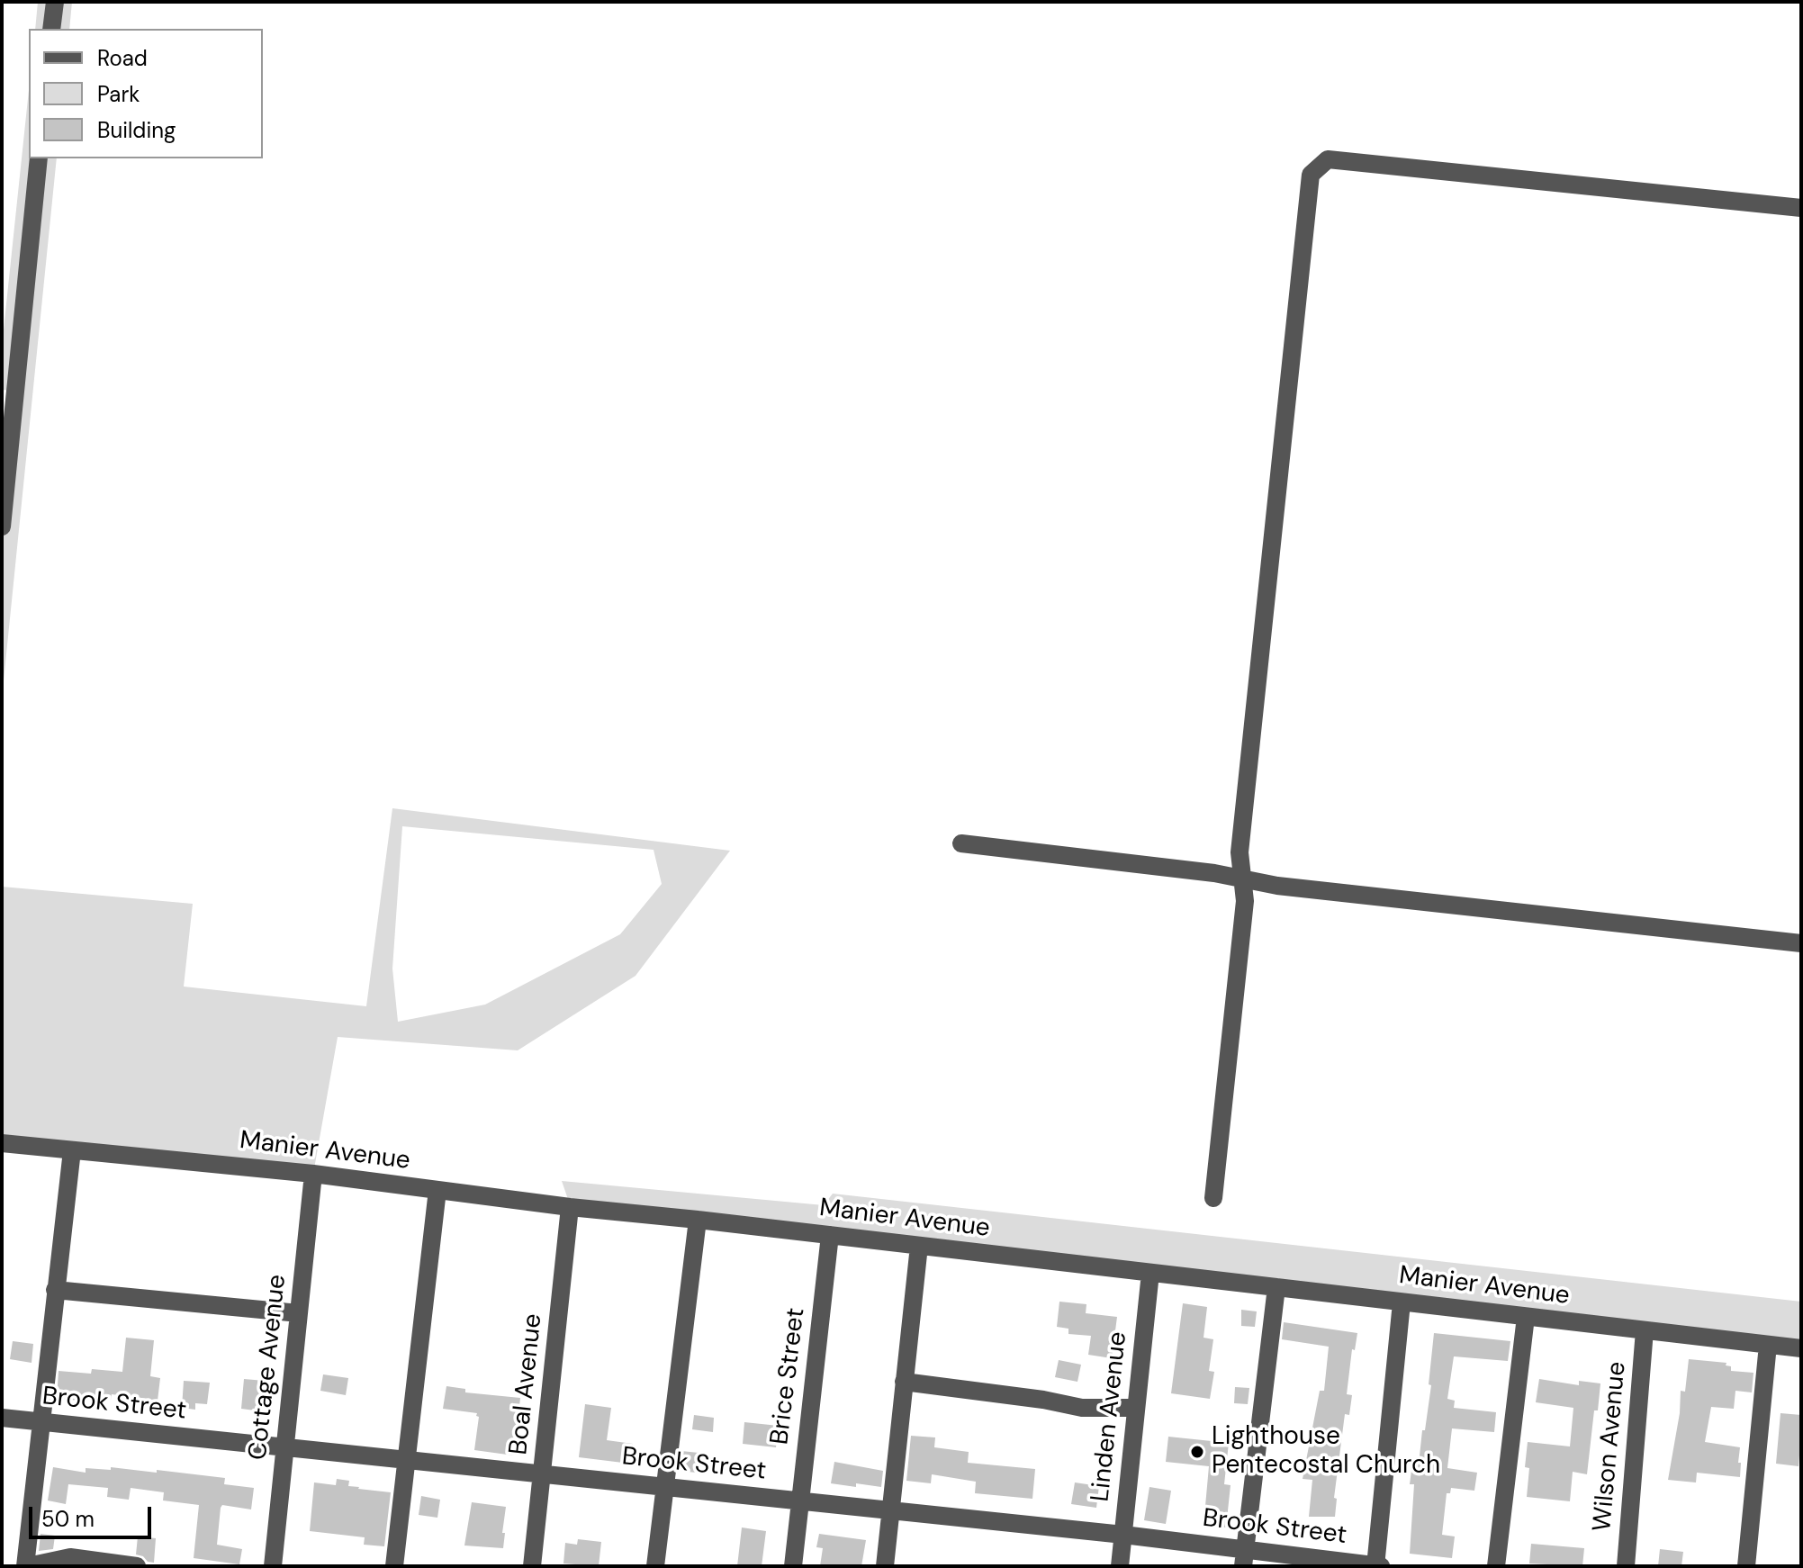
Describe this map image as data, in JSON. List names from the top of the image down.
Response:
{
  "streets": {
    "street": [
      "Manier Avenue",
      "Cottage Avenue",
      "Brice Street",
      "Boal Avenue",
      "Brook Street",
      "Linden Avenue",
      "Wilson Avenue"
    ]
  },
  "crossings": [
    ["Manier Avenue", "Cottage Avenue"],
    ["Manier Avenue", "Brice Street"],
    ["Manier Avenue", "Boal Avenue"],
    ["Manier Avenue", "Linden Avenue"],
    ["Manier Avenue", "Wilson Avenue"],
    ["Cottage Avenue", "Brook Street"],
    ["Brice Street", "Brook Street"],
    ["Boal Avenue", "Brook Street"],
    ["Brook Street", "Linden Avenue"]
  ],
  "places": ["Lighthouse Pentecostal Church"],
  "legend": ["Road", "Park", "Building"],
  "scale_bar": "50 m"
}
